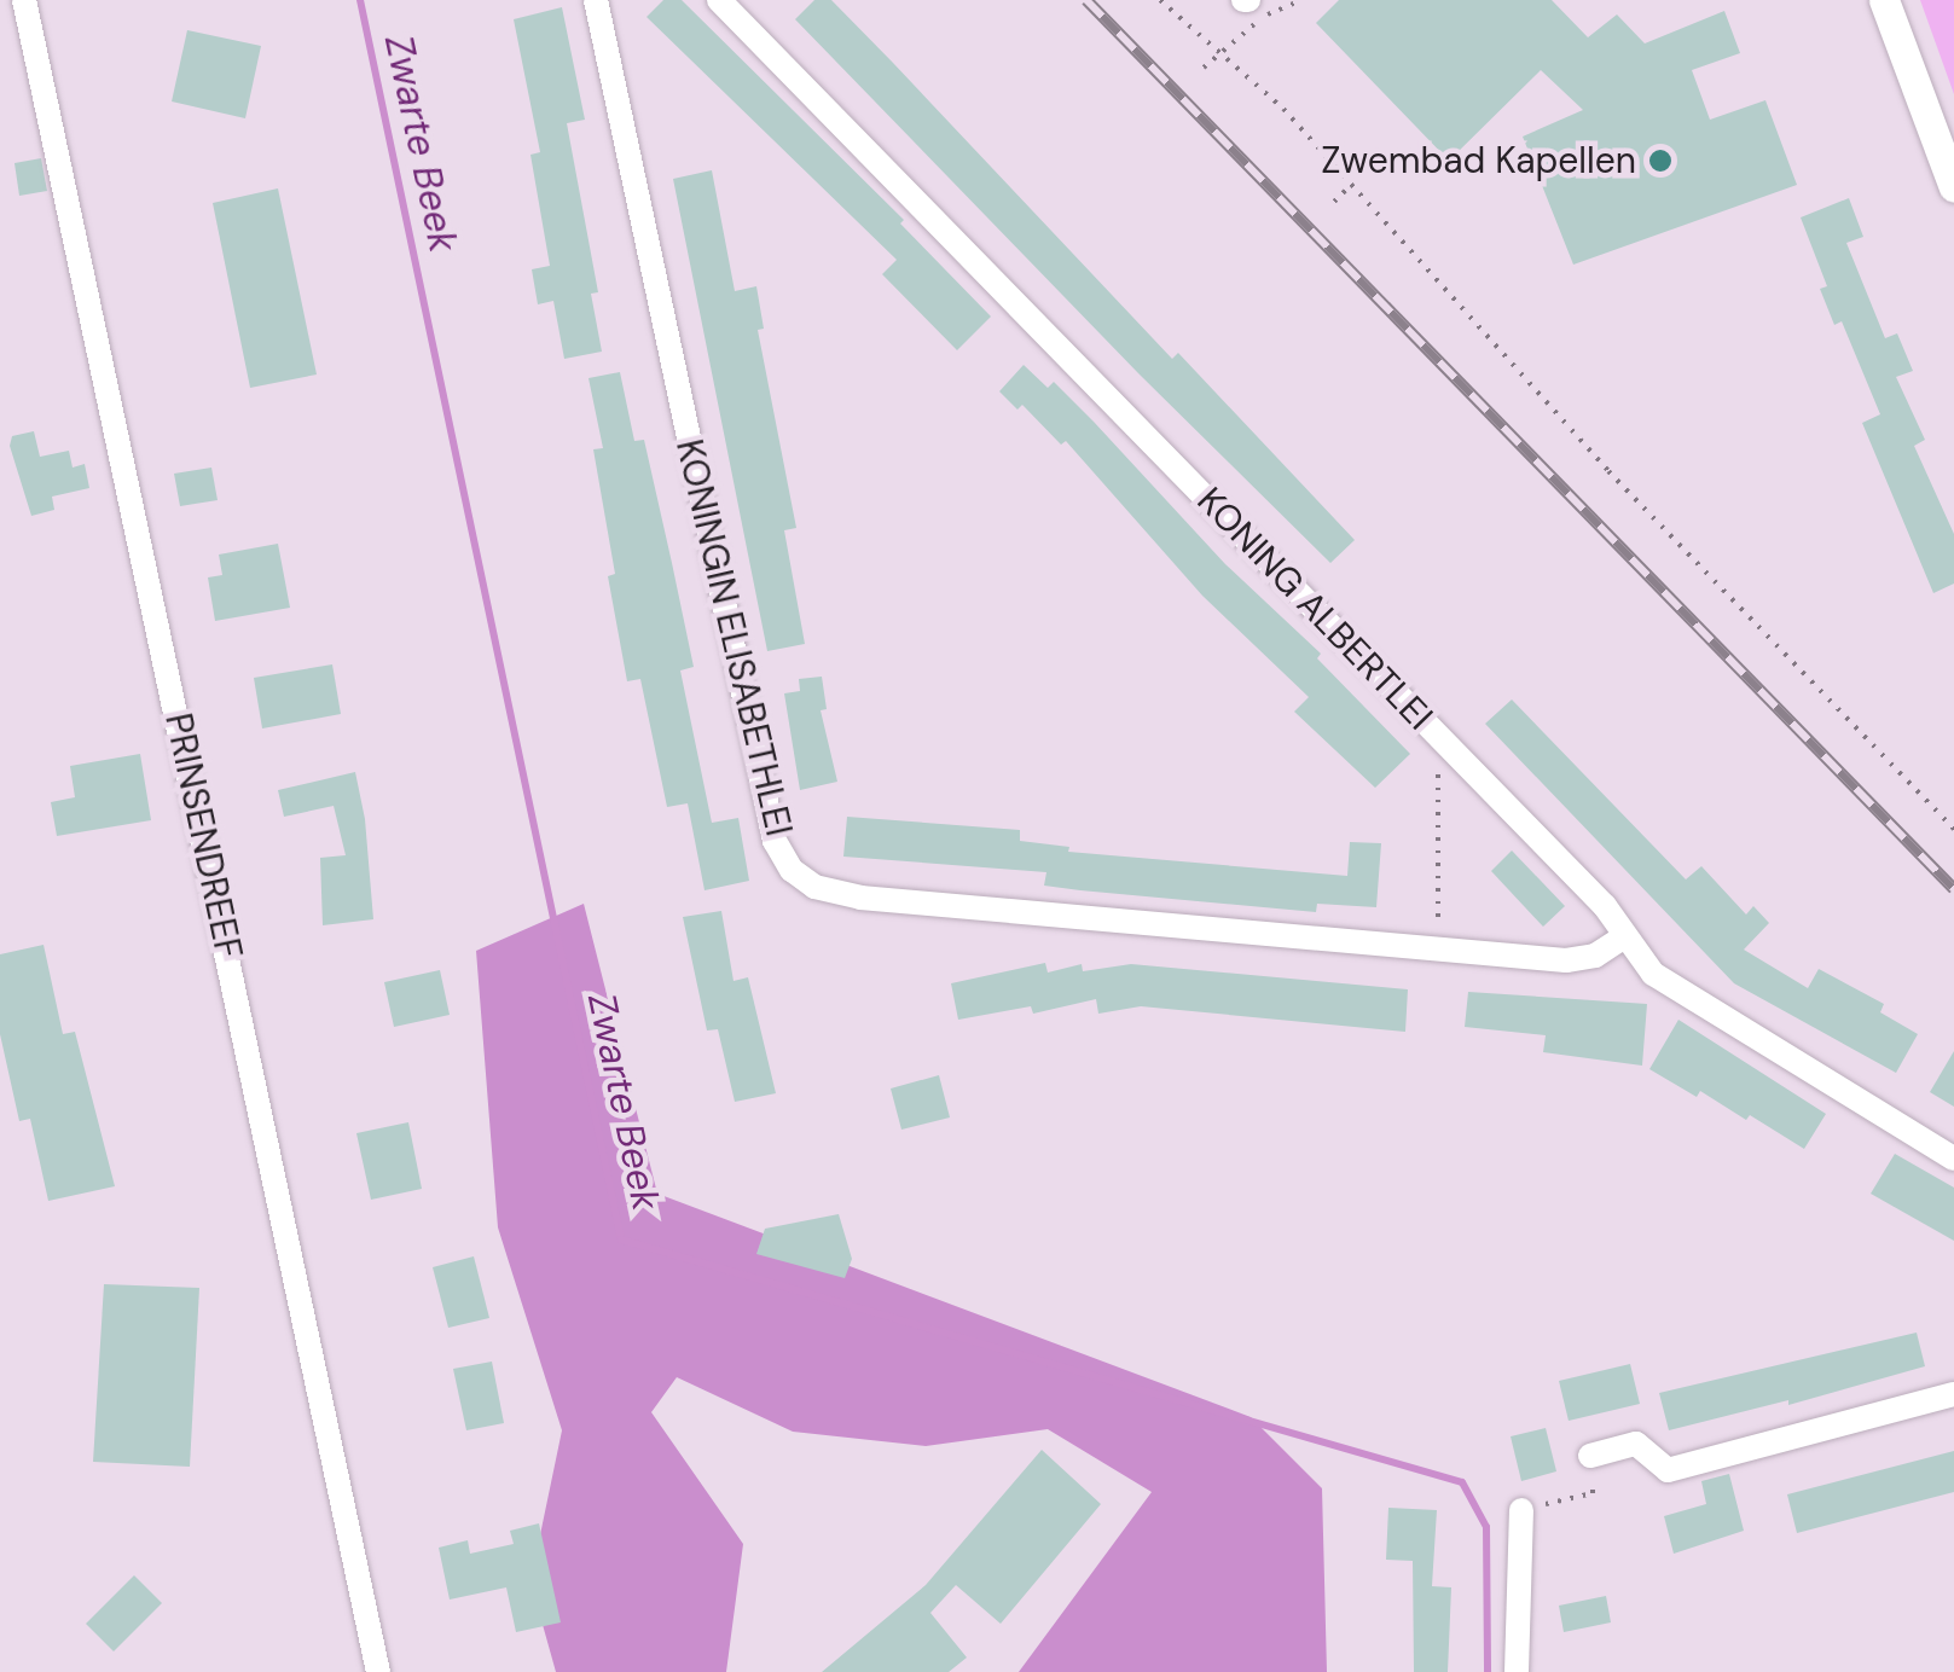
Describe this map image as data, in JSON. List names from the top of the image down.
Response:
{
  "streets": {
    "street": ["KONING ALBERTLEI", "KONINGIN ELISABETHLEI", "PRINSENDREEF"]
  },
  "crossings": [
    ["KONING ALBERTLEI", "KONINGIN ELISABETHLEI"]
  ],
  "water": ["Zwarte Beek"],
  "places": ["Zwembad Kapellen"]
}
